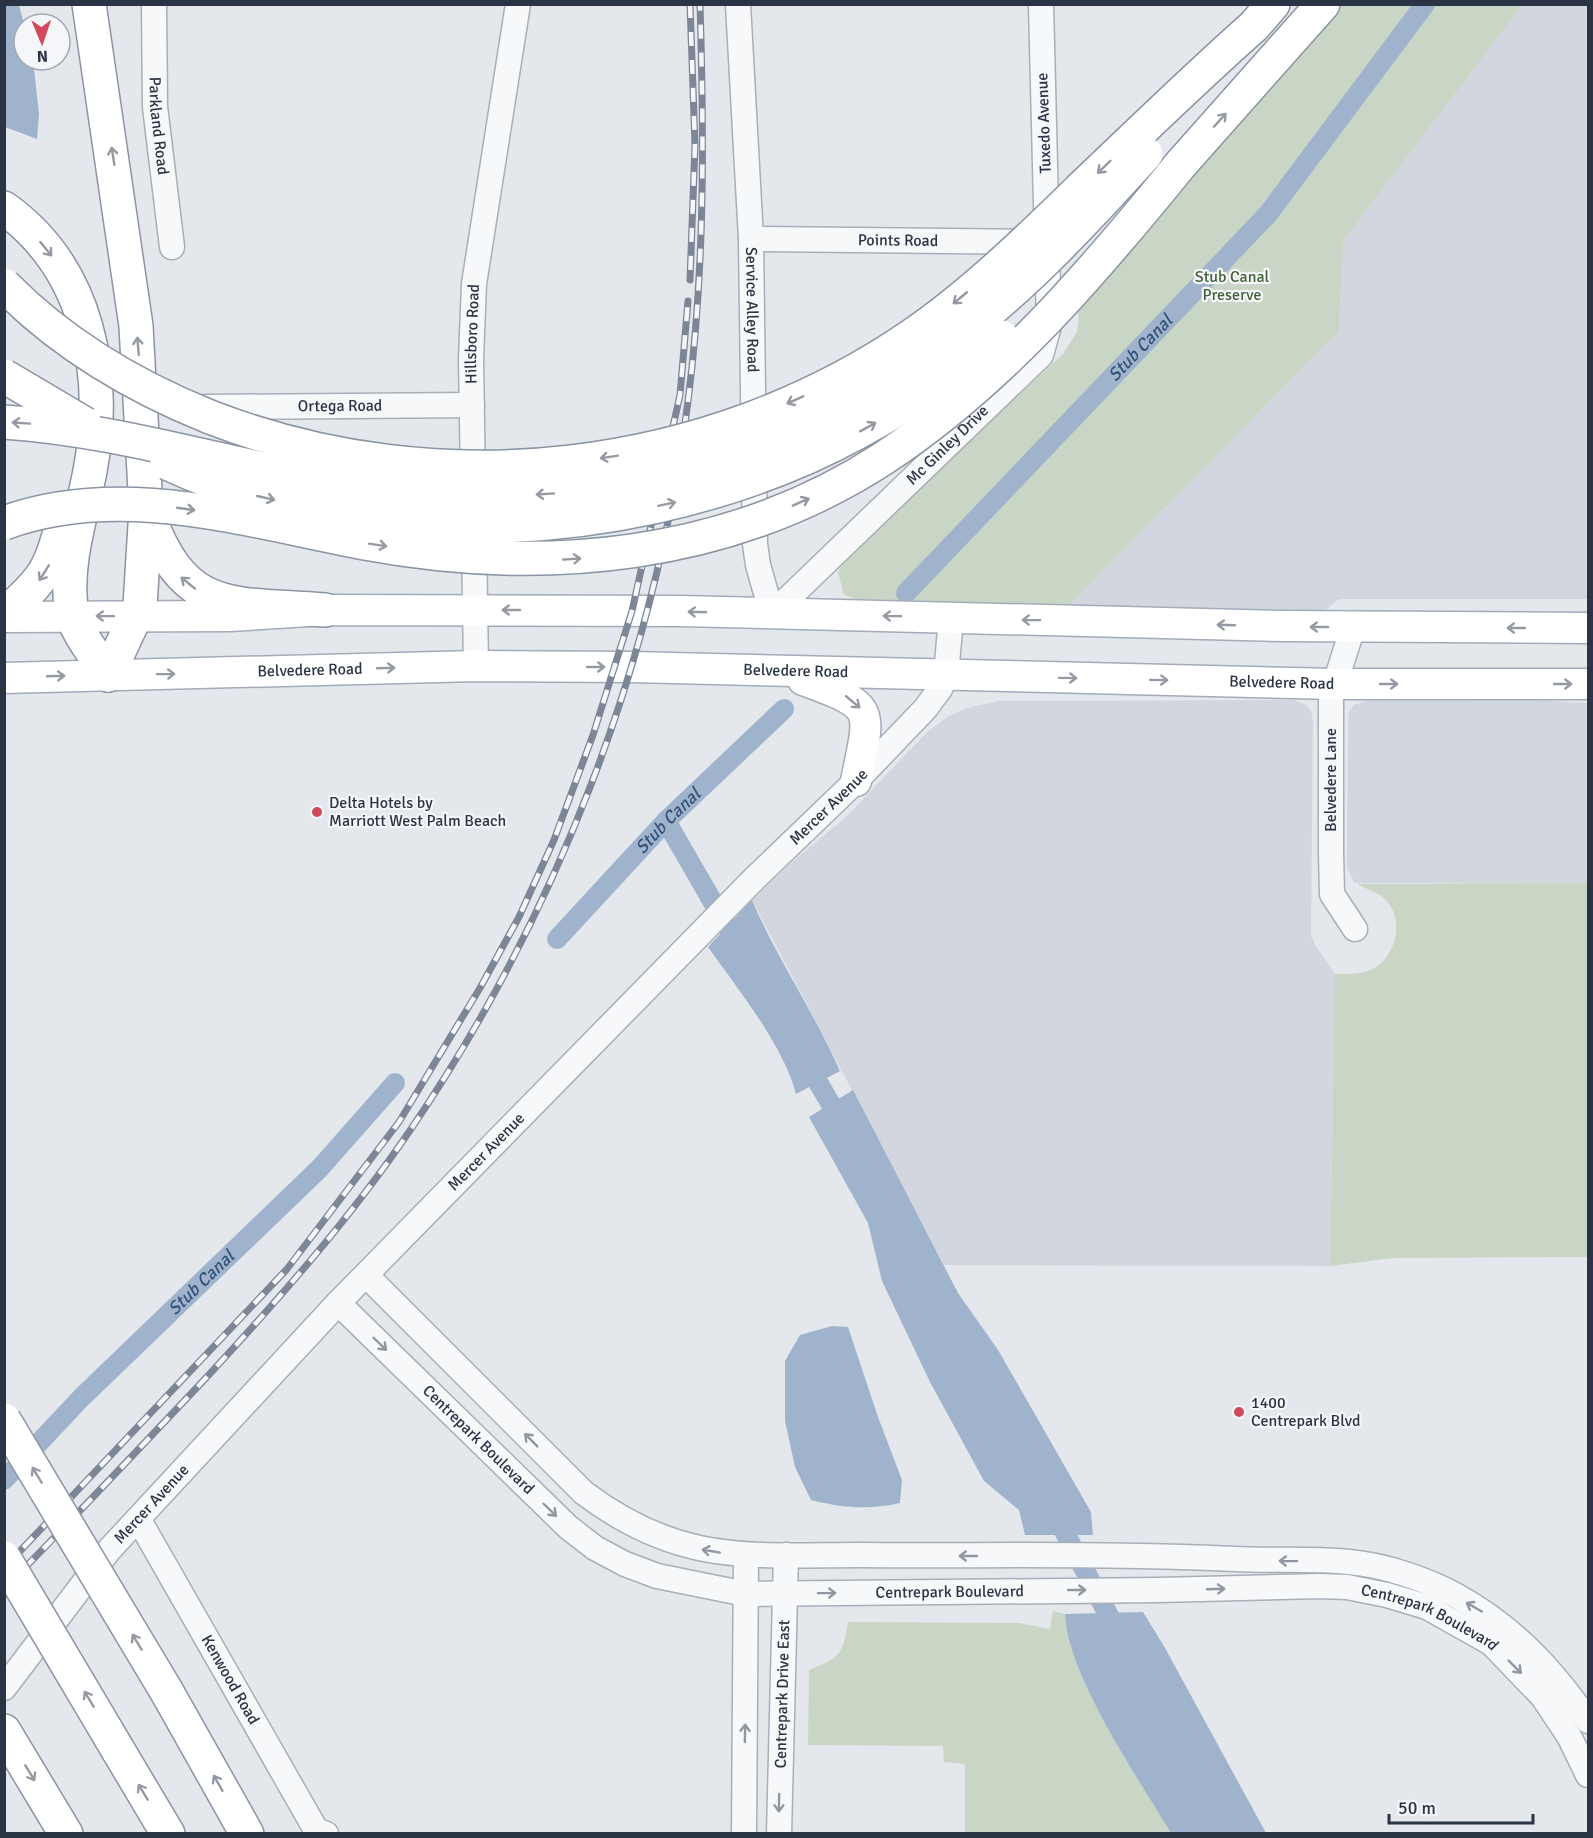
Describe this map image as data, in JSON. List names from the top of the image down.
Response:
{
  "streets": {
    "main road": ["Belvedere Road"],
    "street": [
      "Tuxedo Avenue",
      "Parkland Road",
      "Points Road",
      "Service Alley Road",
      "Hillsboro Road",
      "Ortega Road",
      "Mc Ginley Drive",
      "Belvedere Lane",
      "Mercer Avenue",
      "Centrepark Boulevard",
      "Kenwood Road",
      "Centrepark Drive East"
    ]
  },
  "crossings": [
    ["Tuxedo Avenue", "Points Road"],
    ["Tuxedo Avenue", "Mc Ginley Drive"],
    ["Points Road", "Service Alley Road"],
    ["Points Road", "Mc Ginley Drive"],
    ["Service Alley Road", "Mc Ginley Drive"],
    ["Hillsboro Road", "Ortega Road"],
    ["Hillsboro Road", "Belvedere Road"],
    ["Belvedere Road", "Belvedere Lane"],
    ["Belvedere Road", "Mercer Avenue"],
    ["Mercer Avenue", "Centrepark Boulevard"],
    ["Mercer Avenue", "Kenwood Road"],
    ["Centrepark Boulevard", "Centrepark Drive East"]
  ],
  "water": ["Stub Canal"],
  "parks": ["Stub Canal Preserve"],
  "places": ["Delta Hotels by Marriott West Palm Beach", "1400 Centrepark Blvd"],
  "scale_bar": "50 m",
  "north": "bottom"
}
